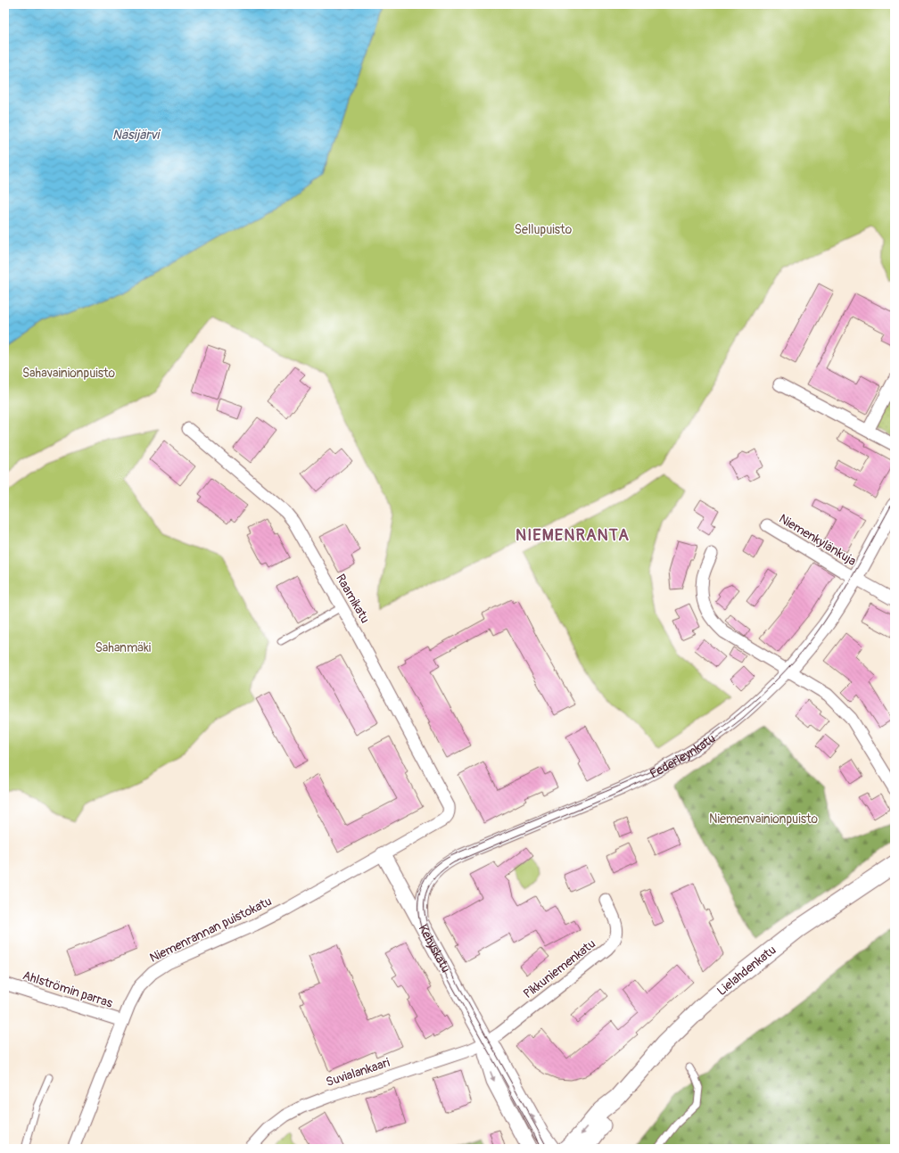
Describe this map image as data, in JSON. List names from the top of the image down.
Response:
{
  "streets": {
    "main road": ["Lielahdenkatu"],
    "street": [
      "Niemenkylänkuja",
      "Raamikatu",
      "Federleynkatu",
      "Niemenrannan puistokatu",
      "Kehyskatu",
      "Pikkuniemenkatu",
      "Ahlströmin parras",
      "Suvialankaari"
    ]
  },
  "crossings": [
    ["Niemenkylänkuja", "Federleynkatu"],
    ["Raamikatu", "Niemenrannan puistokatu"],
    ["Federleynkatu", "Kehyskatu"],
    ["Niemenrannan puistokatu", "Kehyskatu"],
    ["Niemenrannan puistokatu", "Ahlströmin parras"],
    ["Kehyskatu", "Pikkuniemenkatu"],
    ["Kehyskatu", "Suvialankaari"],
    ["Pikkuniemenkatu", "Suvialankaari"]
  ],
  "districts": ["NIEMENRANTA"],
  "water": ["Näsijärvi"],
  "parks": [
    "Sellupuisto",
    "Sahavainionpuisto",
    "Sahanmäki",
    "Niemenvainionpuisto"
  ]
}
